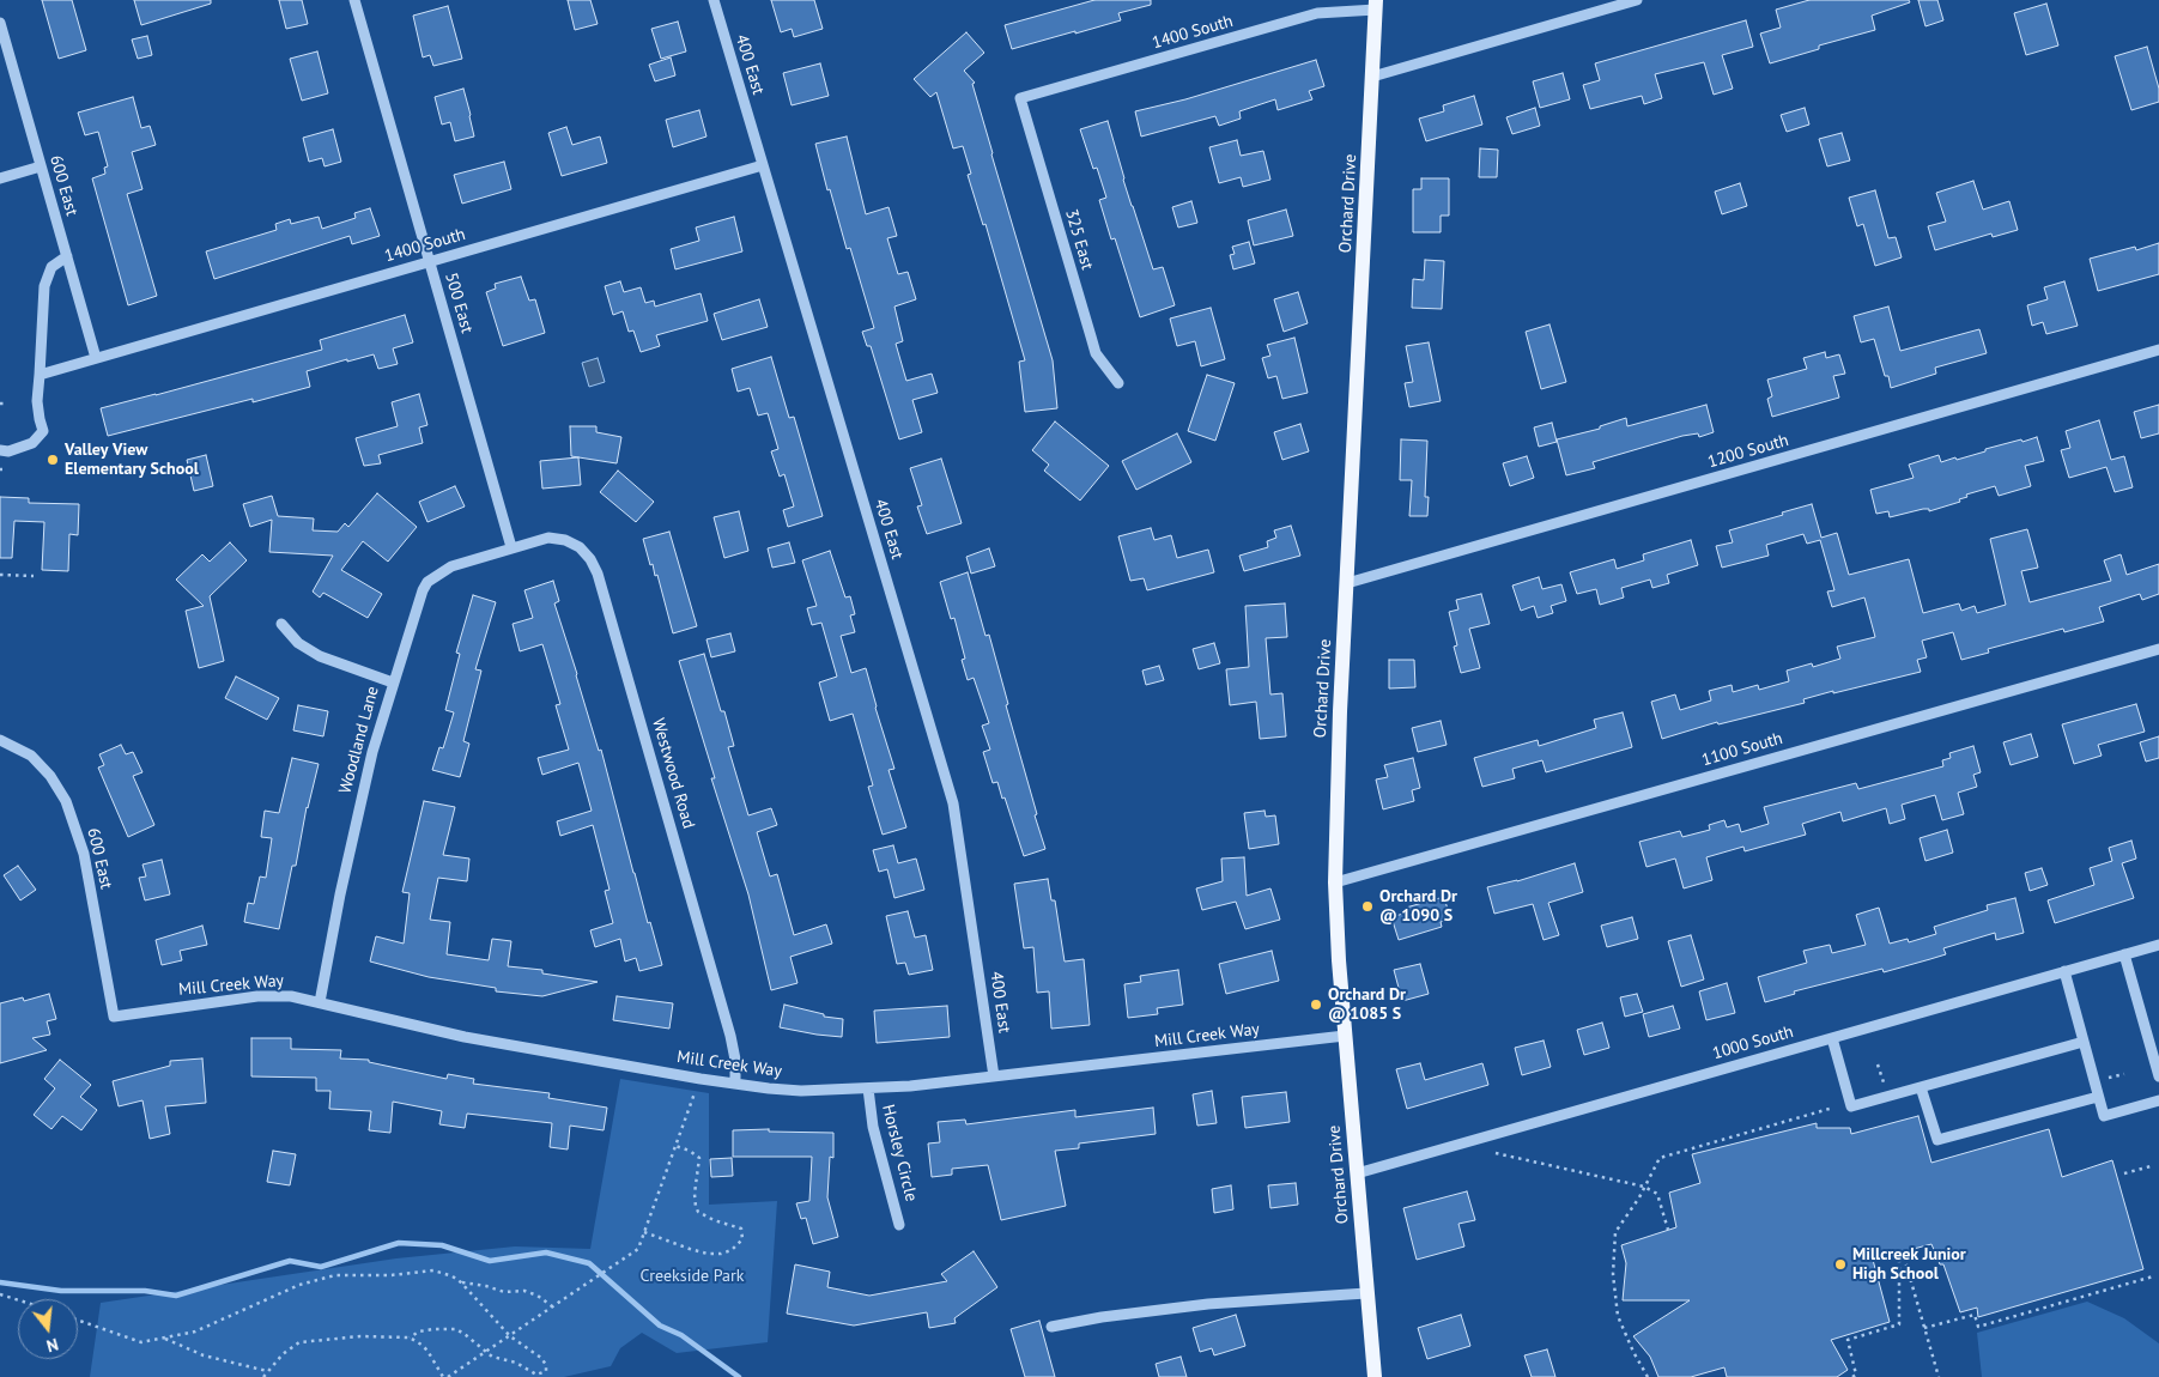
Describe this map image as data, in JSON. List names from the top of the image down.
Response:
{
  "streets": {
    "main road": ["Orchard Drive"],
    "street": [
      "1400 South",
      "400 East",
      "600 East",
      "325 East",
      "500 East",
      "1200 South",
      "Woodland Lane",
      "1100 South",
      "Westwood Road",
      "Mill Creek Way",
      "1000 South",
      "Horsley Circle"
    ]
  },
  "crossings": [
    ["1400 South", "400 East"],
    ["1400 South", "600 East"],
    ["1400 South", "Orchard Drive"],
    ["1400 South", "325 East"],
    ["1400 South", "500 East"],
    ["400 East", "Mill Creek Way"],
    ["600 East", "Mill Creek Way"],
    ["Orchard Drive", "1200 South"],
    ["Orchard Drive", "1100 South"],
    ["Orchard Drive", "Mill Creek Way"],
    ["Orchard Drive", "1000 South"],
    ["500 East", "Woodland Lane"],
    ["500 East", "Westwood Road"],
    ["Woodland Lane", "Westwood Road"],
    ["Woodland Lane", "Mill Creek Way"],
    ["Westwood Road", "Mill Creek Way"],
    ["Mill Creek Way", "Horsley Circle"]
  ],
  "parks": ["Creekside Park"],
  "places": [
    "Valley View Elementary School",
    "Orchard Dr @ 1090 S",
    "Orchard Dr @ 1085 S",
    "Millcreek Junior High School"
  ],
  "north": "bottom"
}
